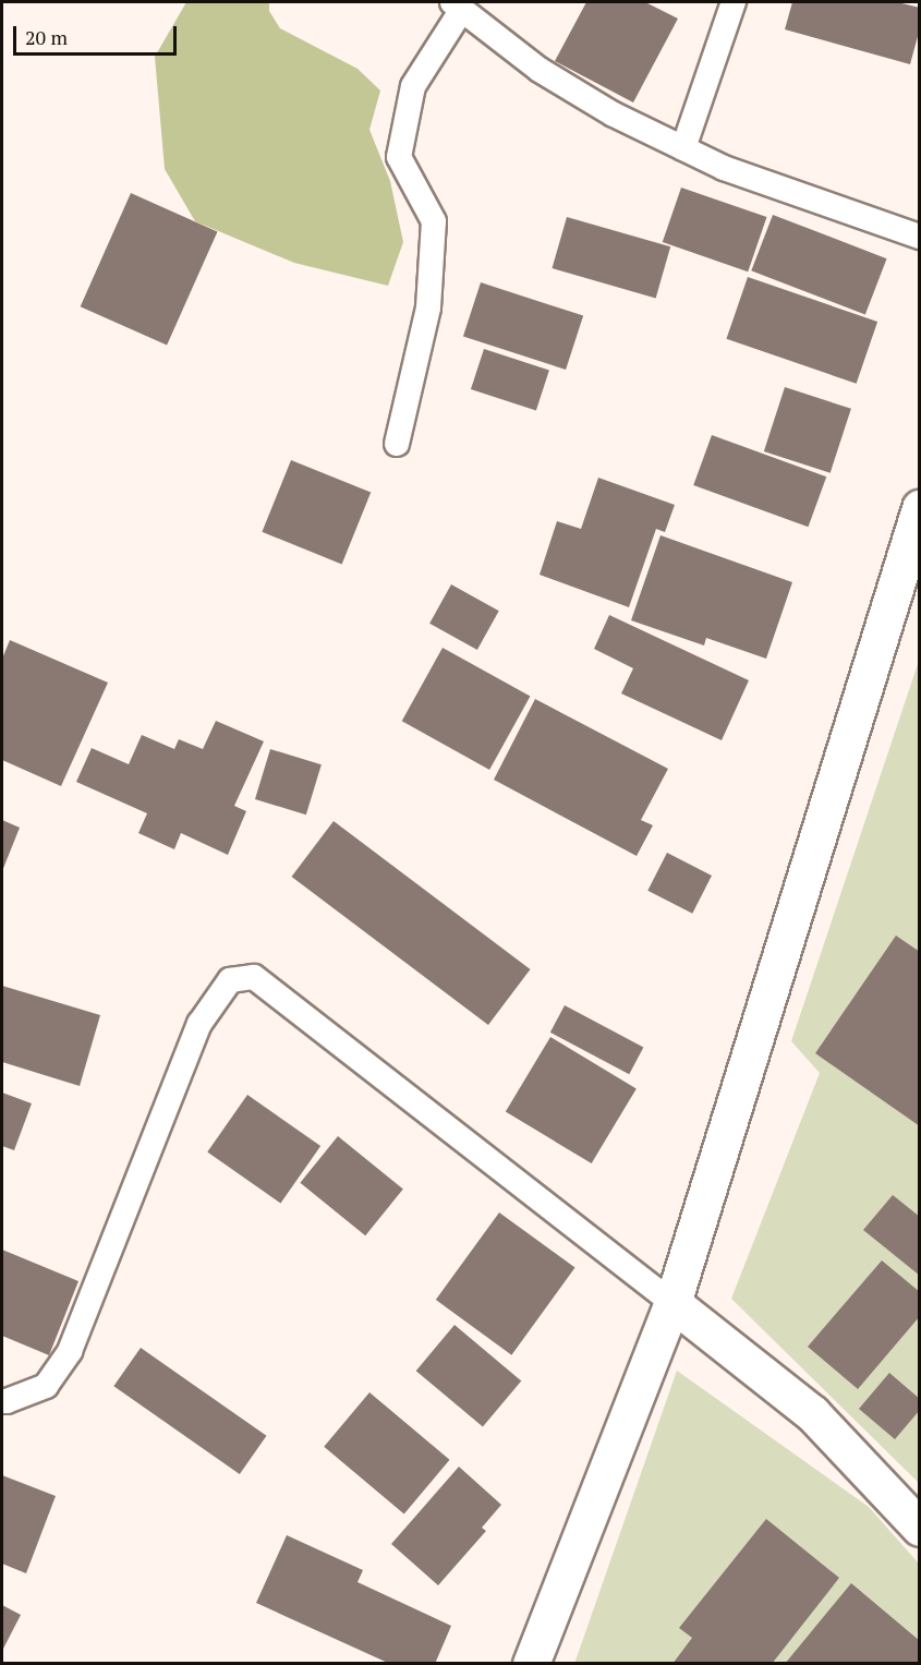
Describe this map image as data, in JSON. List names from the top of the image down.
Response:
{
  "scale_bar": "20 m"
}
